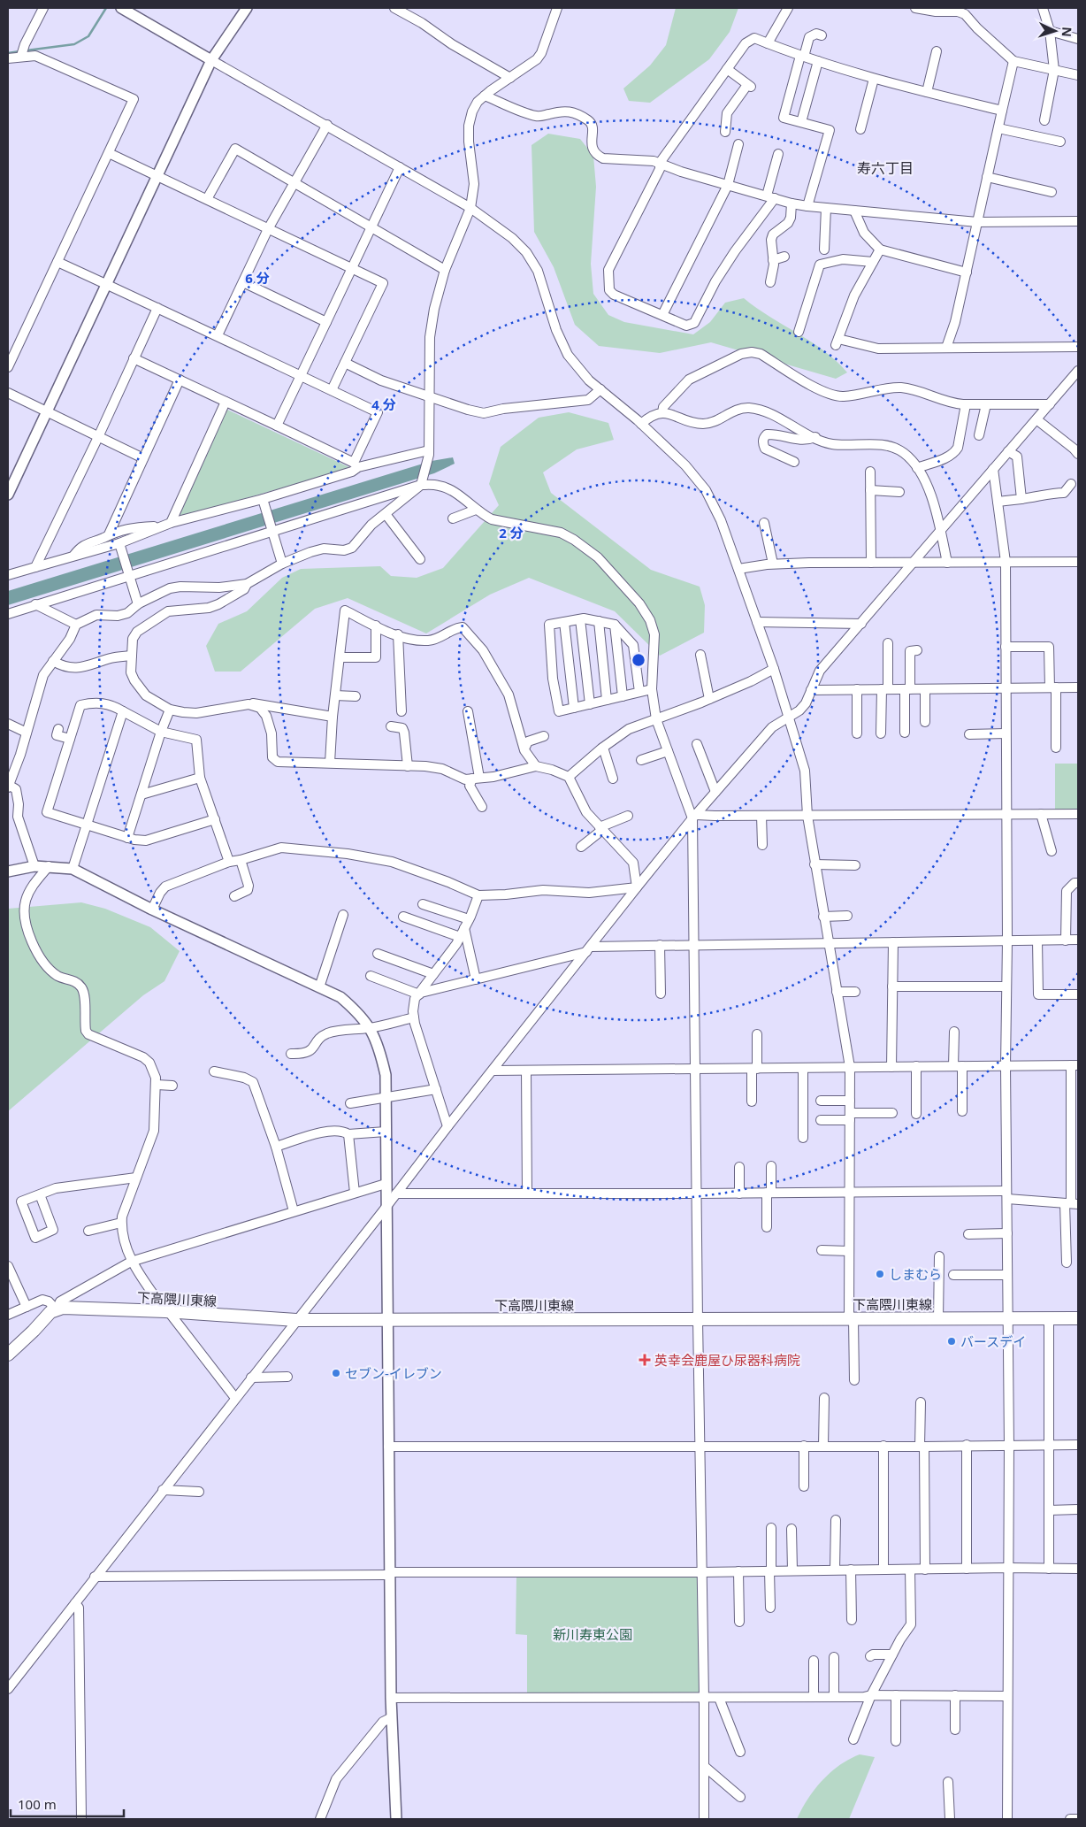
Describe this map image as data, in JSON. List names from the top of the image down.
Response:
{
  "streets": {
    "main road": ["下高隈川東線"]
  },
  "districts": ["寿六丁目"],
  "parks": ["新川寿東公園"],
  "places": {
    "other": ["しまむら", "バースデイ", "セブン-イレブン"],
    "health": ["英幸会鹿屋ひ尿器科病院"]
  },
  "scale_bar": "100 m",
  "north": "right",
  "rings": ["6 分", "4 分", "2 分"]
}
